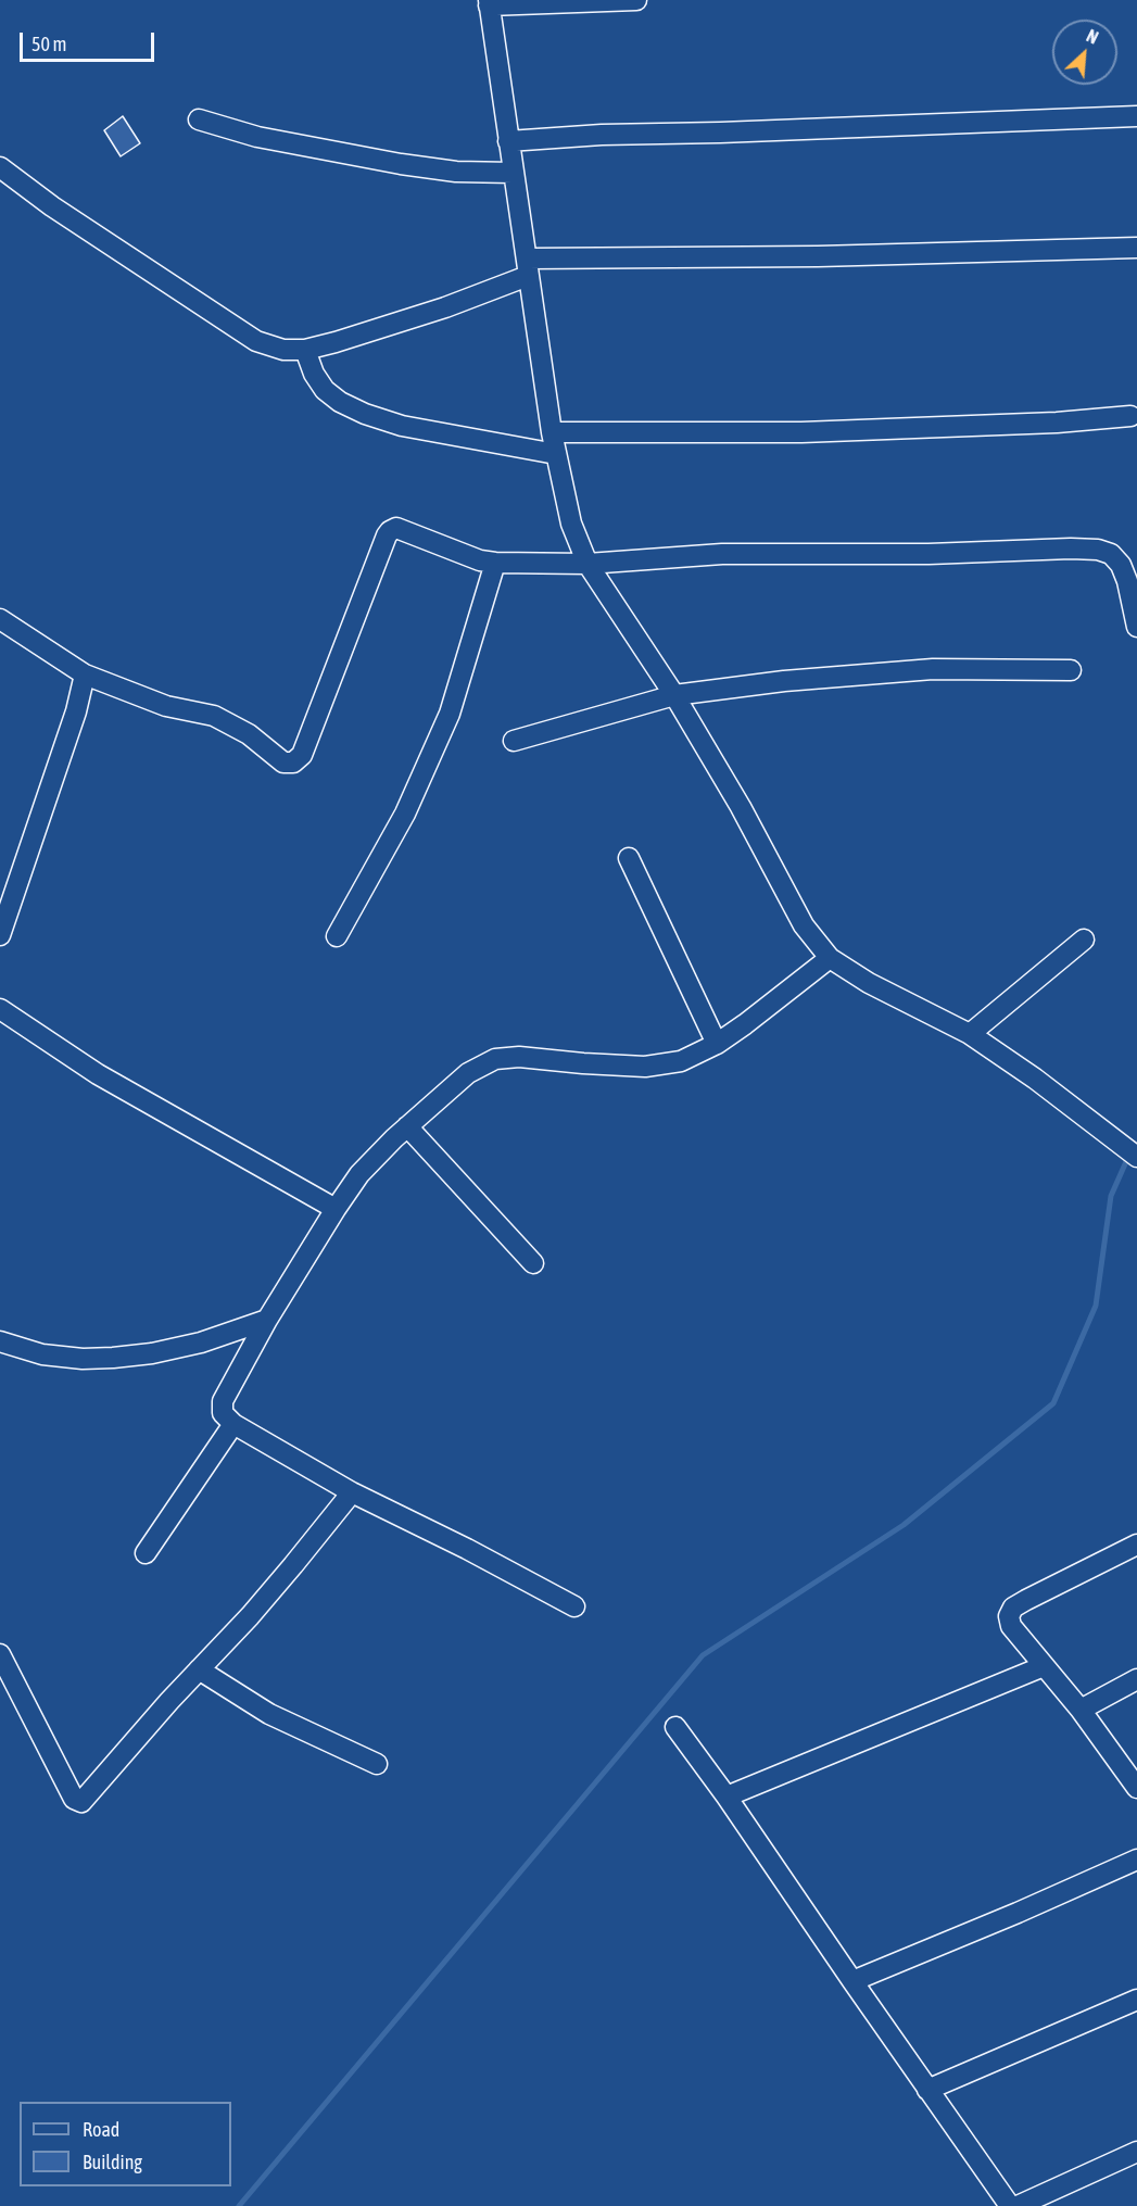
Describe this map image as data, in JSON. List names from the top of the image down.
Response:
{
  "legend": ["Road", "Building"],
  "scale_bar": "50 m",
  "north": "top right"
}
